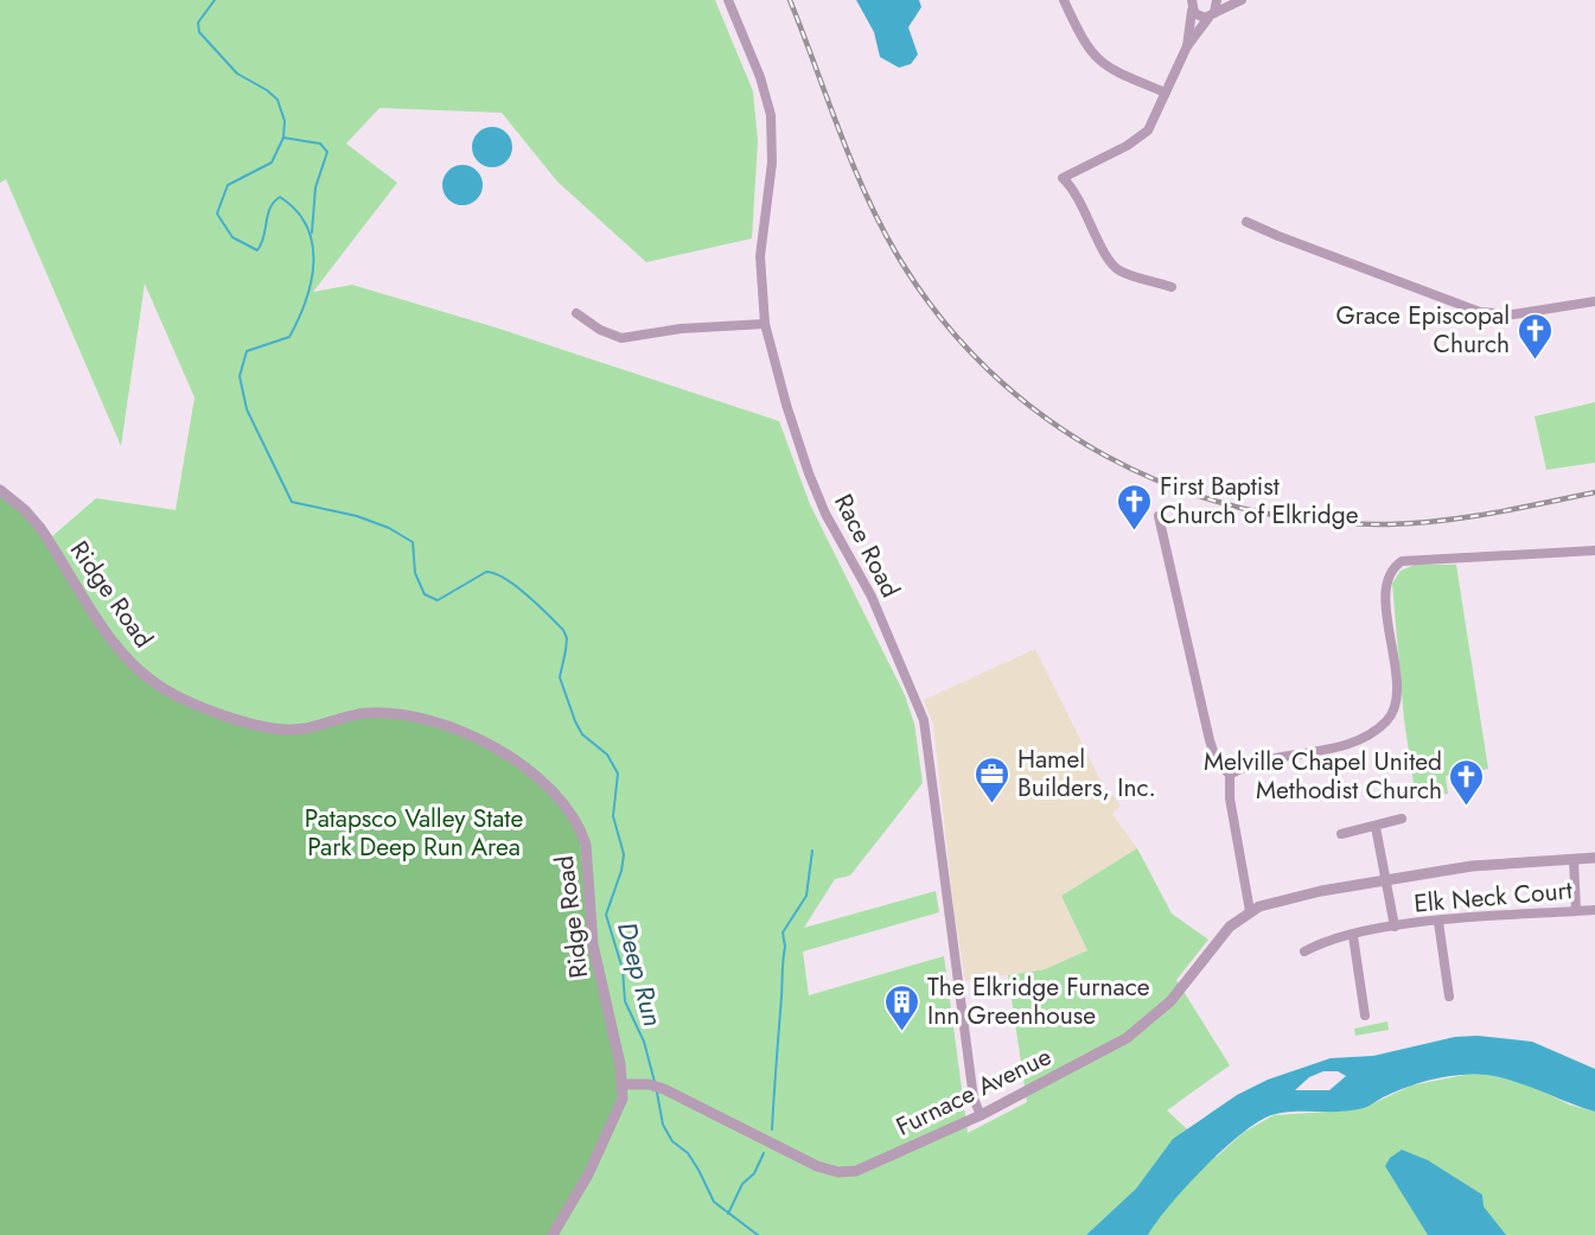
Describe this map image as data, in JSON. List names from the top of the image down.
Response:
{
  "streets": {
    "street": [
      "Race Road",
      "Ridge Road",
      "Elk Neck Court",
      "Furnace Avenue"
    ]
  },
  "crossings": [
    ["Race Road", "Furnace Avenue"],
    ["Ridge Road", "Furnace Avenue"]
  ],
  "water": ["Deep Run"],
  "parks": ["Patapsco Valley State Park Deep Run Area"],
  "places": {
    "church": ["Grace Episcopal Church", "First Baptist Church of Elkridge", "Melville Chapel United Methodist Church"],
    "office": ["Hamel Builders, Inc."],
    "building": ["The Elkridge Furnace Inn Greenhouse"]
  }
}
